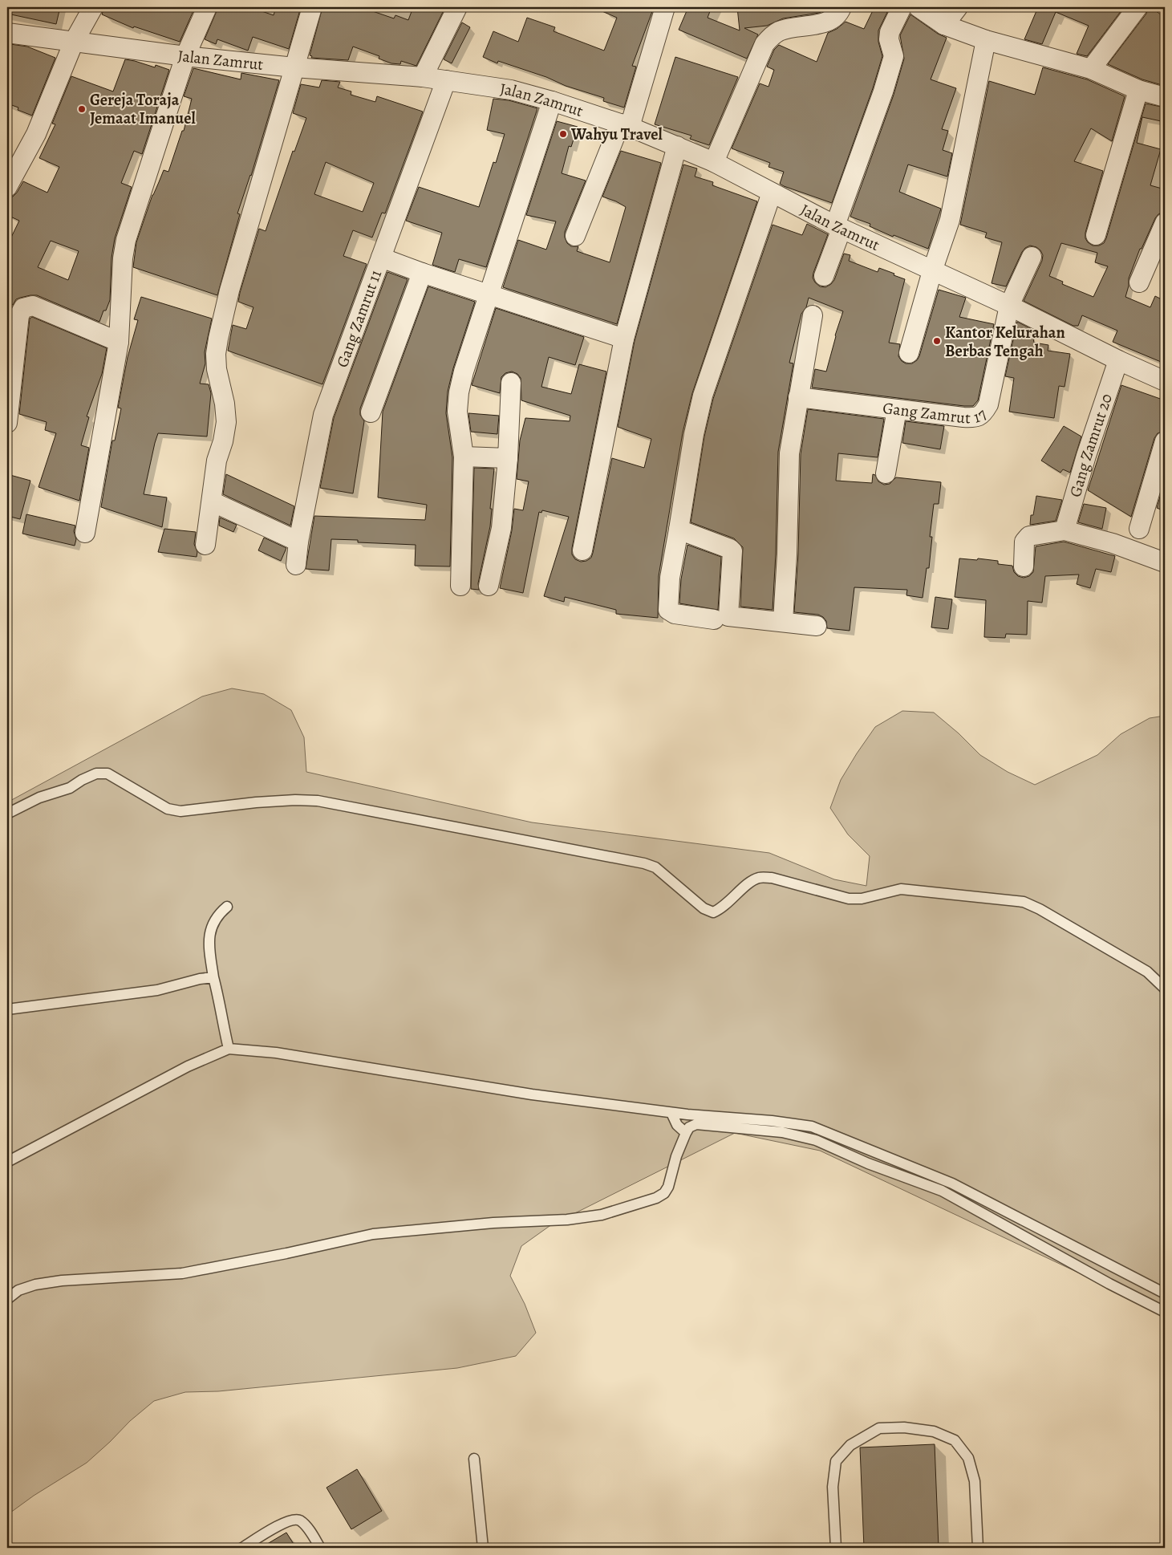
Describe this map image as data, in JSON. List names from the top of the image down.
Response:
{
  "streets": {
    "street": [
      "Jalan Zamrut",
      "Gang Zamrut 11",
      "Gang Zamrut 17",
      "Gang Zamrut 20"
    ]
  },
  "crossings": [
    ["Jalan Zamrut", "Gang Zamrut 11"],
    ["Jalan Zamrut", "Gang Zamrut 17"],
    ["Jalan Zamrut", "Gang Zamrut 20"]
  ],
  "places": ["Gereja Toraja Jemaat Imanuel", "Wahyu Travel", "Kantor Kelurahan Berbas Tengah"]
}
